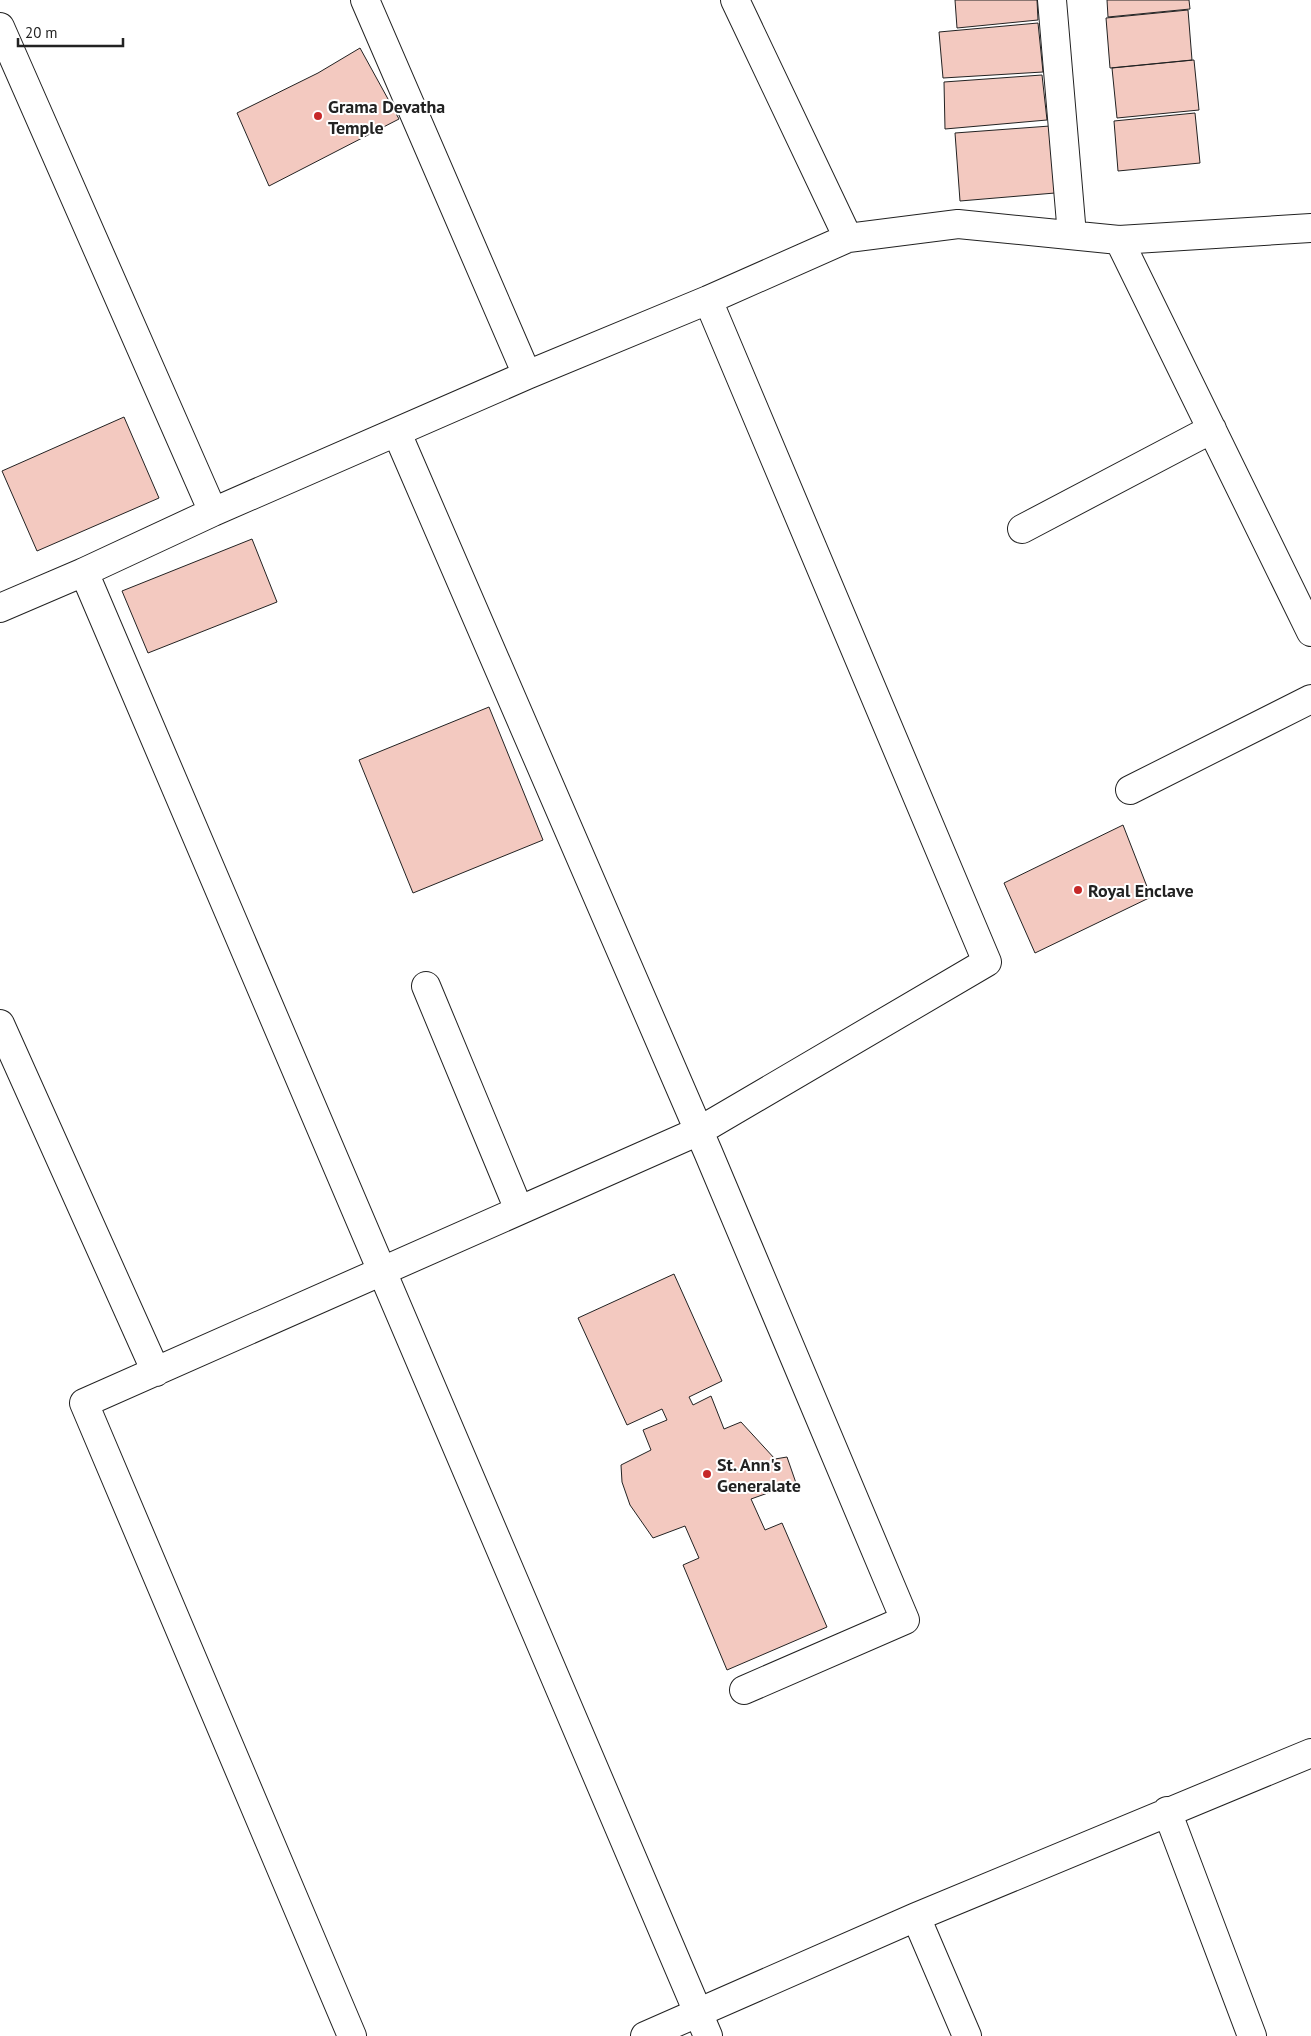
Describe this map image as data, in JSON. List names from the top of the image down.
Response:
{
  "places": ["Grama Devatha Temple", "Royal Enclave", "St. Ann's Generalate"],
  "scale_bar": "20 m"
}
